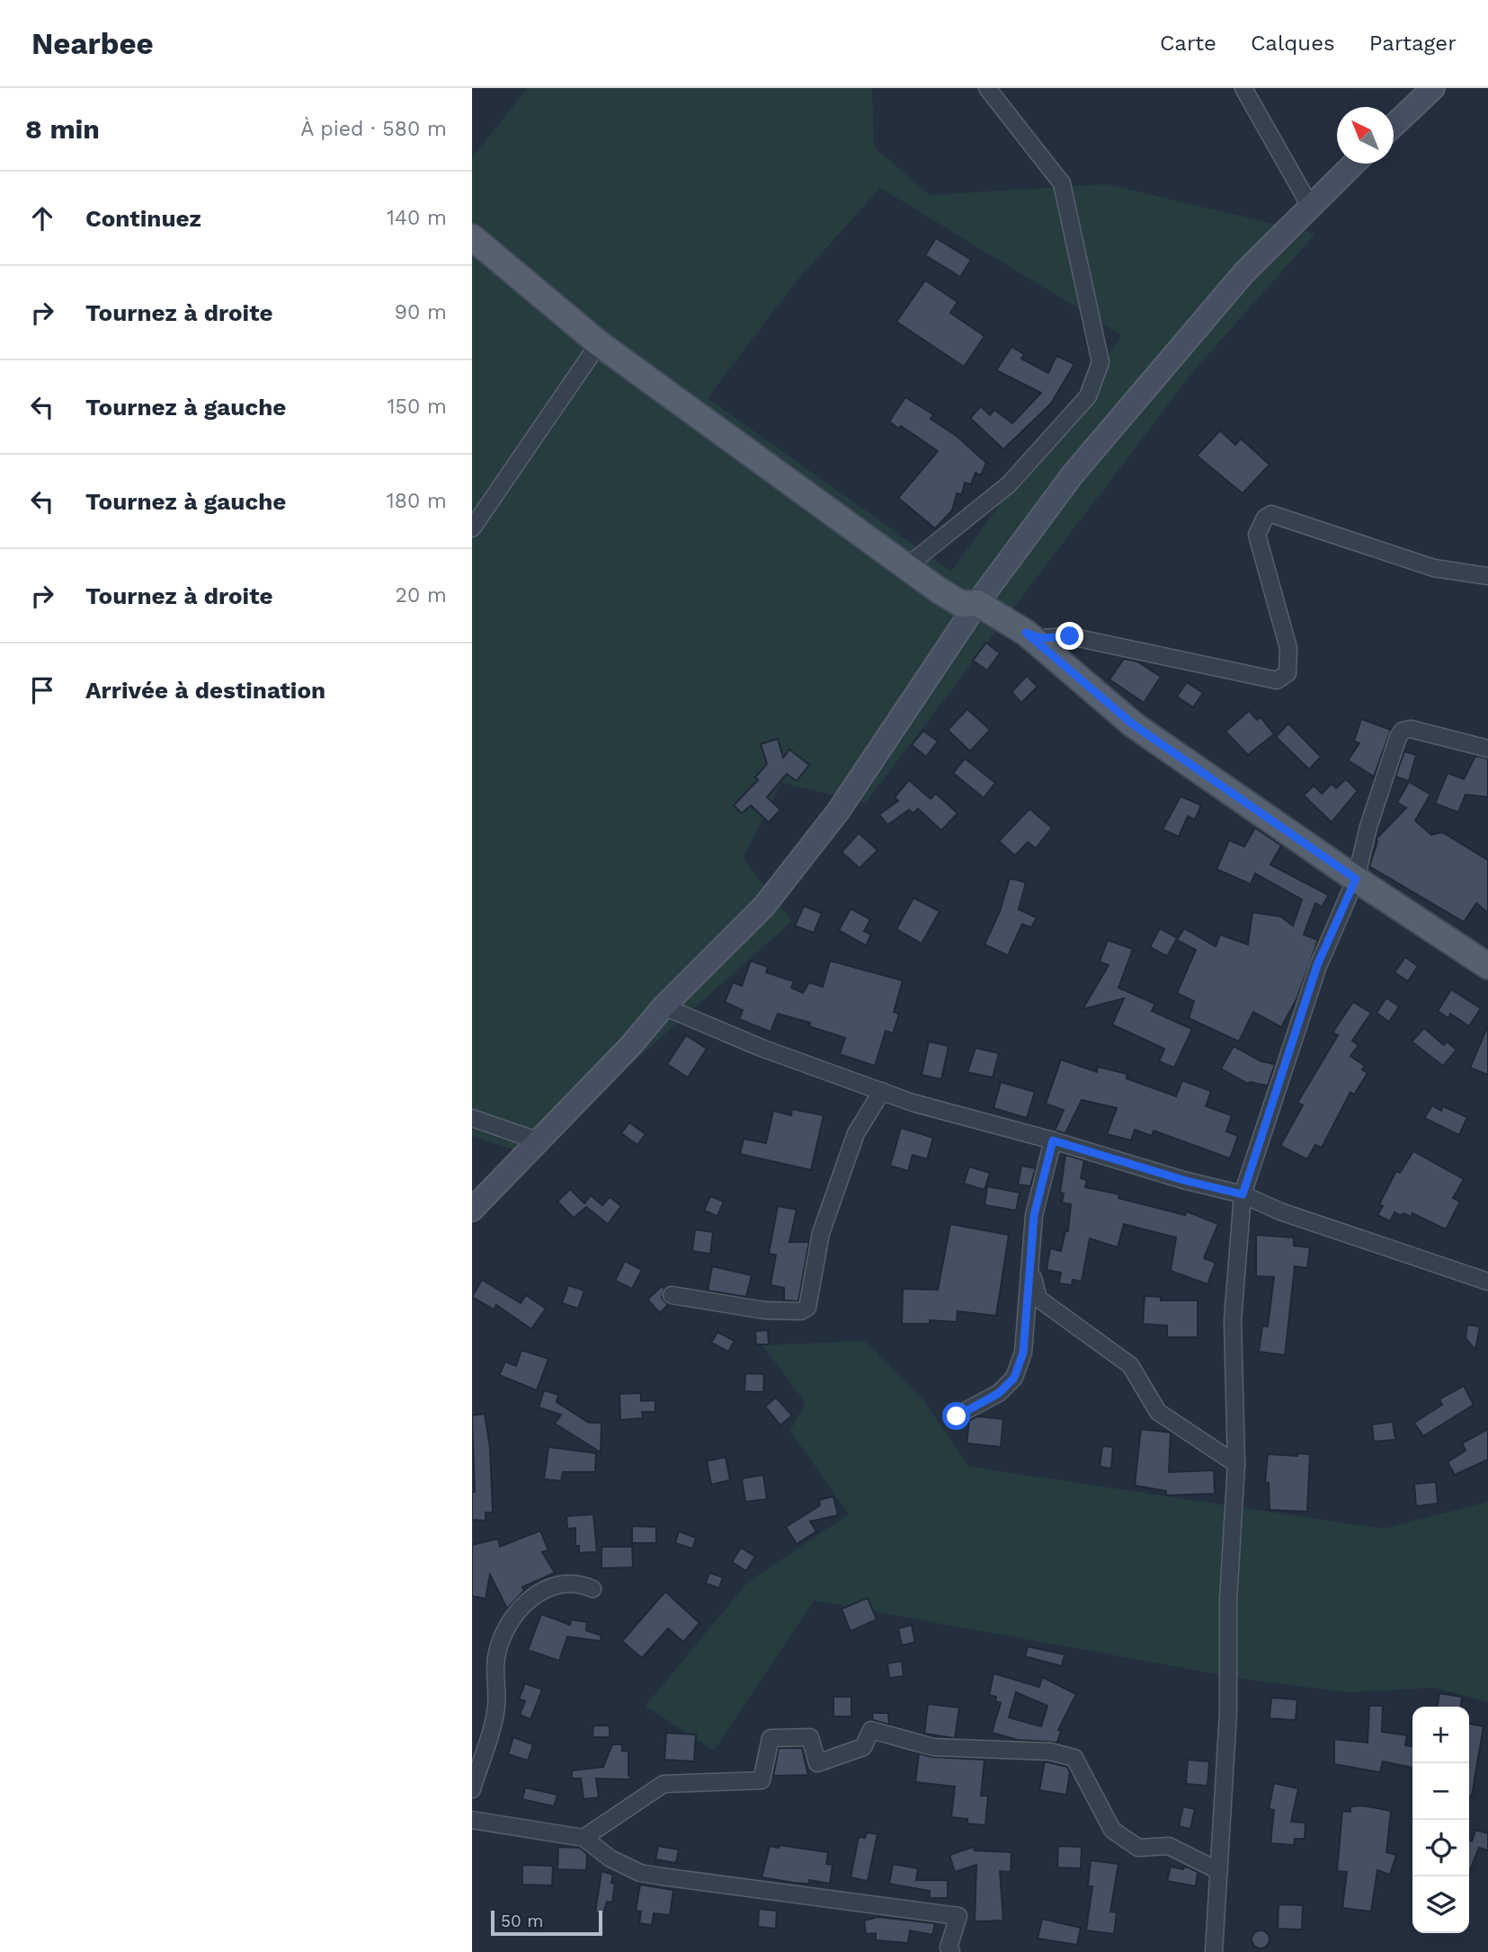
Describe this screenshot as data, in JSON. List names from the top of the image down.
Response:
{
  "scale_bar": "50 m",
  "north": "top left",
  "page": {
    "header": "Nearbee",
    "nav": ["Carte", "Calques", "Partager"],
    "heading": ["8 min", "À pied · 580 m"],
    "list": [
      ["Continuez", "140 m"],
      ["Tournez à droite", "90 m"],
      ["Tournez à gauche", "150 m"],
      ["Tournez à gauche", "180 m"],
      ["Tournez à droite", "20 m"],
      "Arrivée à destination"
    ],
    "map_buttons": ["+", "−"],
    "scale": "50 m"
  }
}
